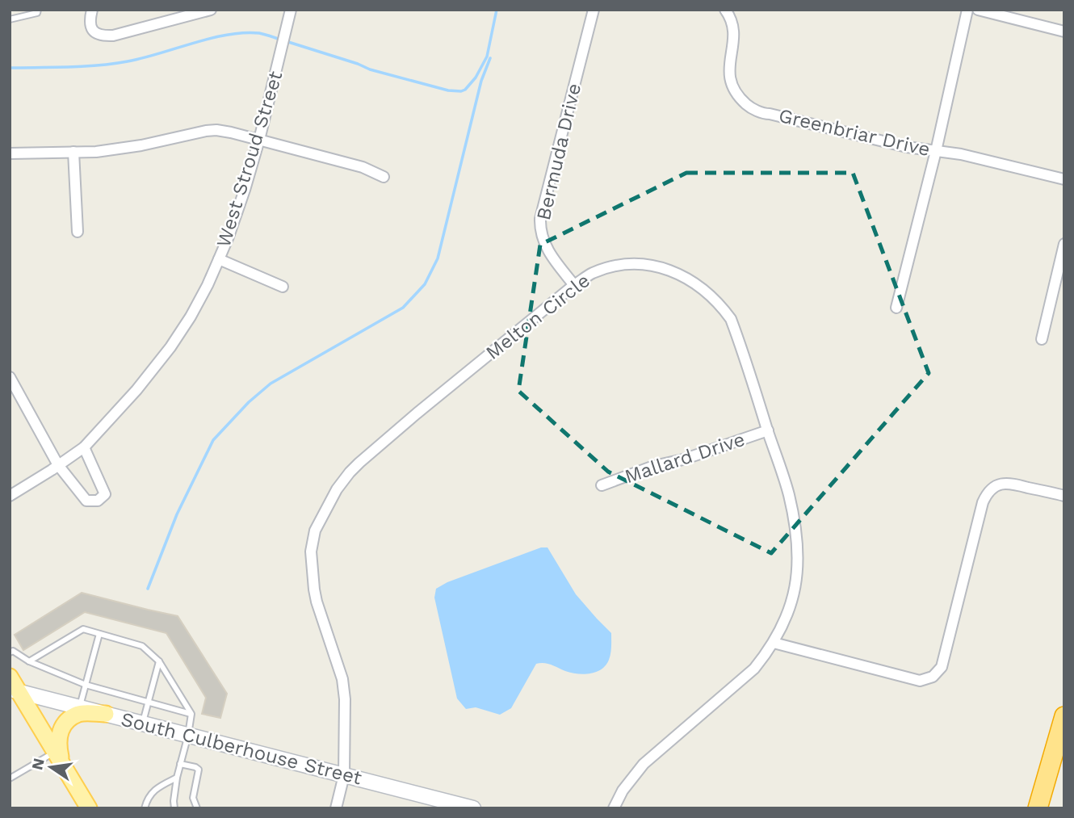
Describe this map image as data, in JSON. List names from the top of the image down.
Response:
{
  "streets": {
    "street": [
      "Greenbriar Drive",
      "Bermuda Drive",
      "West Stroud Street",
      "Melton Circle",
      "Mallard Drive",
      "South Culberhouse Street"
    ]
  },
  "crossings": [
    ["Bermuda Drive", "Melton Circle"],
    ["Melton Circle", "Mallard Drive"],
    ["Melton Circle", "South Culberhouse Street"]
  ],
  "north": "left"
}
